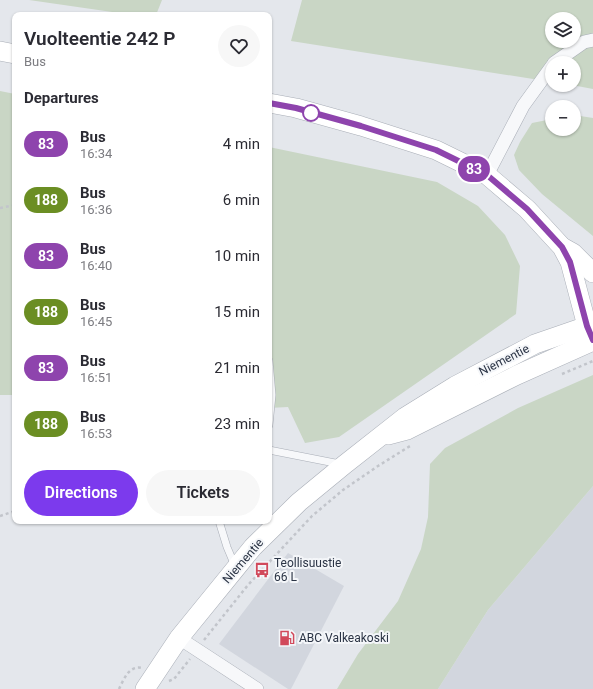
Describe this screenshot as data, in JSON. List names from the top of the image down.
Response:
{
  "streets": {
    "main road": ["Niementie"]
  },
  "places": {
    "bus stop": ["Teollisuustie 66 L"],
    "fuel station": ["ABC Valkeakoski"]
  },
  "lines": ["bus line 83"],
  "page": {
    "on_map": "83",
    "map_buttons": ["+", "−"],
    "heading": [
      ["Vuolteentie 242 P", "Bus"],
      "Departures"
    ],
    "list": [
      {
        "mark": "83",
        "name": "Bus",
        "note": "16:34",
        "value": "4 min"
      },
      {
        "mark": "188",
        "name": "Bus",
        "note": "16:36",
        "value": "6 min"
      },
      {
        "mark": "83",
        "name": "Bus",
        "note": "16:40",
        "value": "10 min"
      },
      {
        "mark": "188",
        "name": "Bus",
        "note": "16:45",
        "value": "15 min"
      },
      {
        "mark": "83",
        "name": "Bus",
        "note": "16:51",
        "value": "21 min"
      },
      {
        "mark": "188",
        "name": "Bus",
        "note": "16:53",
        "value": "23 min"
      }
    ],
    "buttons": ["Directions", "Tickets"]
  }
}
